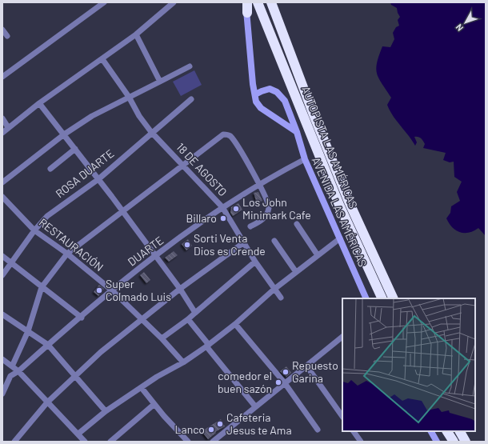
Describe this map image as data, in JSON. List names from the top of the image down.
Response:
{
  "streets": {
    "highway": ["AUTOPISTA LAS AMÉRICAS"],
    "main road": ["AVENIDA LAS AMÉRICAS"],
    "street": [
      "18 DE AGOSTO",
      "ROSA DUARTE",
      "RESTAURACIÓN",
      "DUARTE"
    ]
  },
  "crossings": [
    ["18 DE AGOSTO", "ROSA DUARTE"],
    ["18 DE AGOSTO", "DUARTE"],
    ["ROSA DUARTE", "RESTAURACIÓN"],
    ["AVENIDA LAS AMÉRICAS", "DUARTE"],
    ["RESTAURACIÓN", "DUARTE"]
  ],
  "places": [
    "Los John Minimark Cafe",
    "Billaro",
    "Sorti Venta Dios es Crende",
    "Super Colmado Luis",
    "Repuesto Garina",
    "comedor el buen sazón",
    "Cafeteria Jesus te Ama",
    "Lanco"
  ],
  "north": "bottom left"
}
